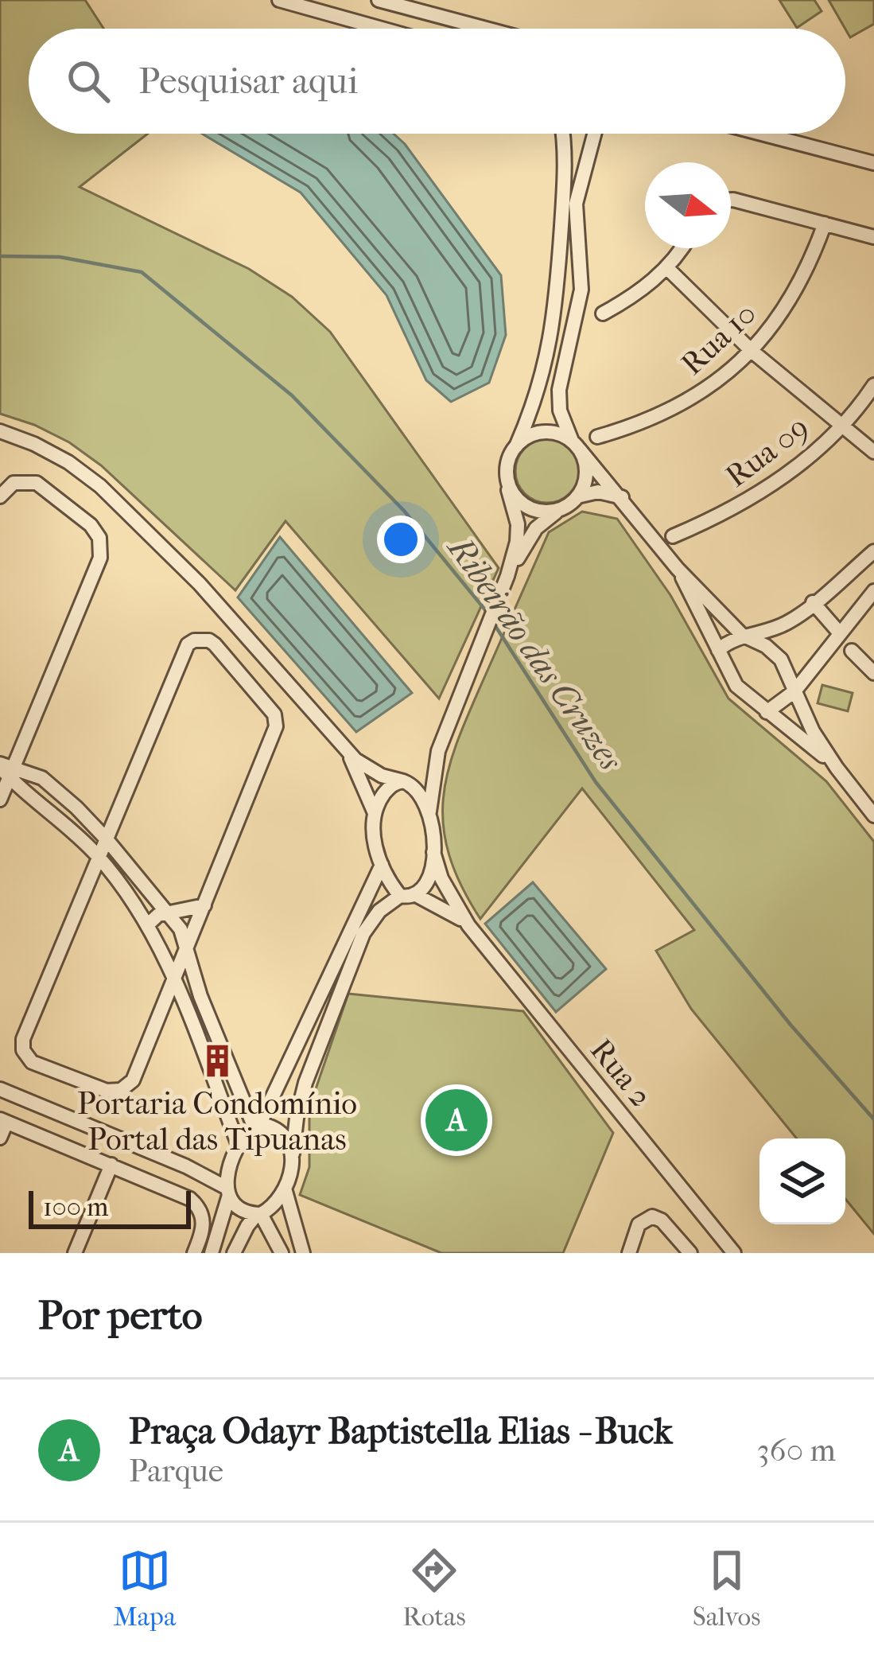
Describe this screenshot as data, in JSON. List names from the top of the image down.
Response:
{
  "streets": {
    "street": ["Rua 10", "Rua 09", "Rua 2"]
  },
  "water": ["Ribeirão das Cruzes"],
  "places": {
    "building": ["Portaria Condomínio Portal das Tipuanas"]
  },
  "scale_bar": "100 m",
  "north": "right",
  "page": {
    "search": "Pesquisar aqui",
    "pins": "A",
    "scale": "100 m",
    "heading": "Por perto",
    "list": [
      {
        "mark": "A",
        "name": "Praça Odayr Baptistella Elias - Buck",
        "note": "Parque",
        "value": "360 m"
      }
    ],
    "nav": ["Mapa", "Rotas", "Salvos"]
  }
}
